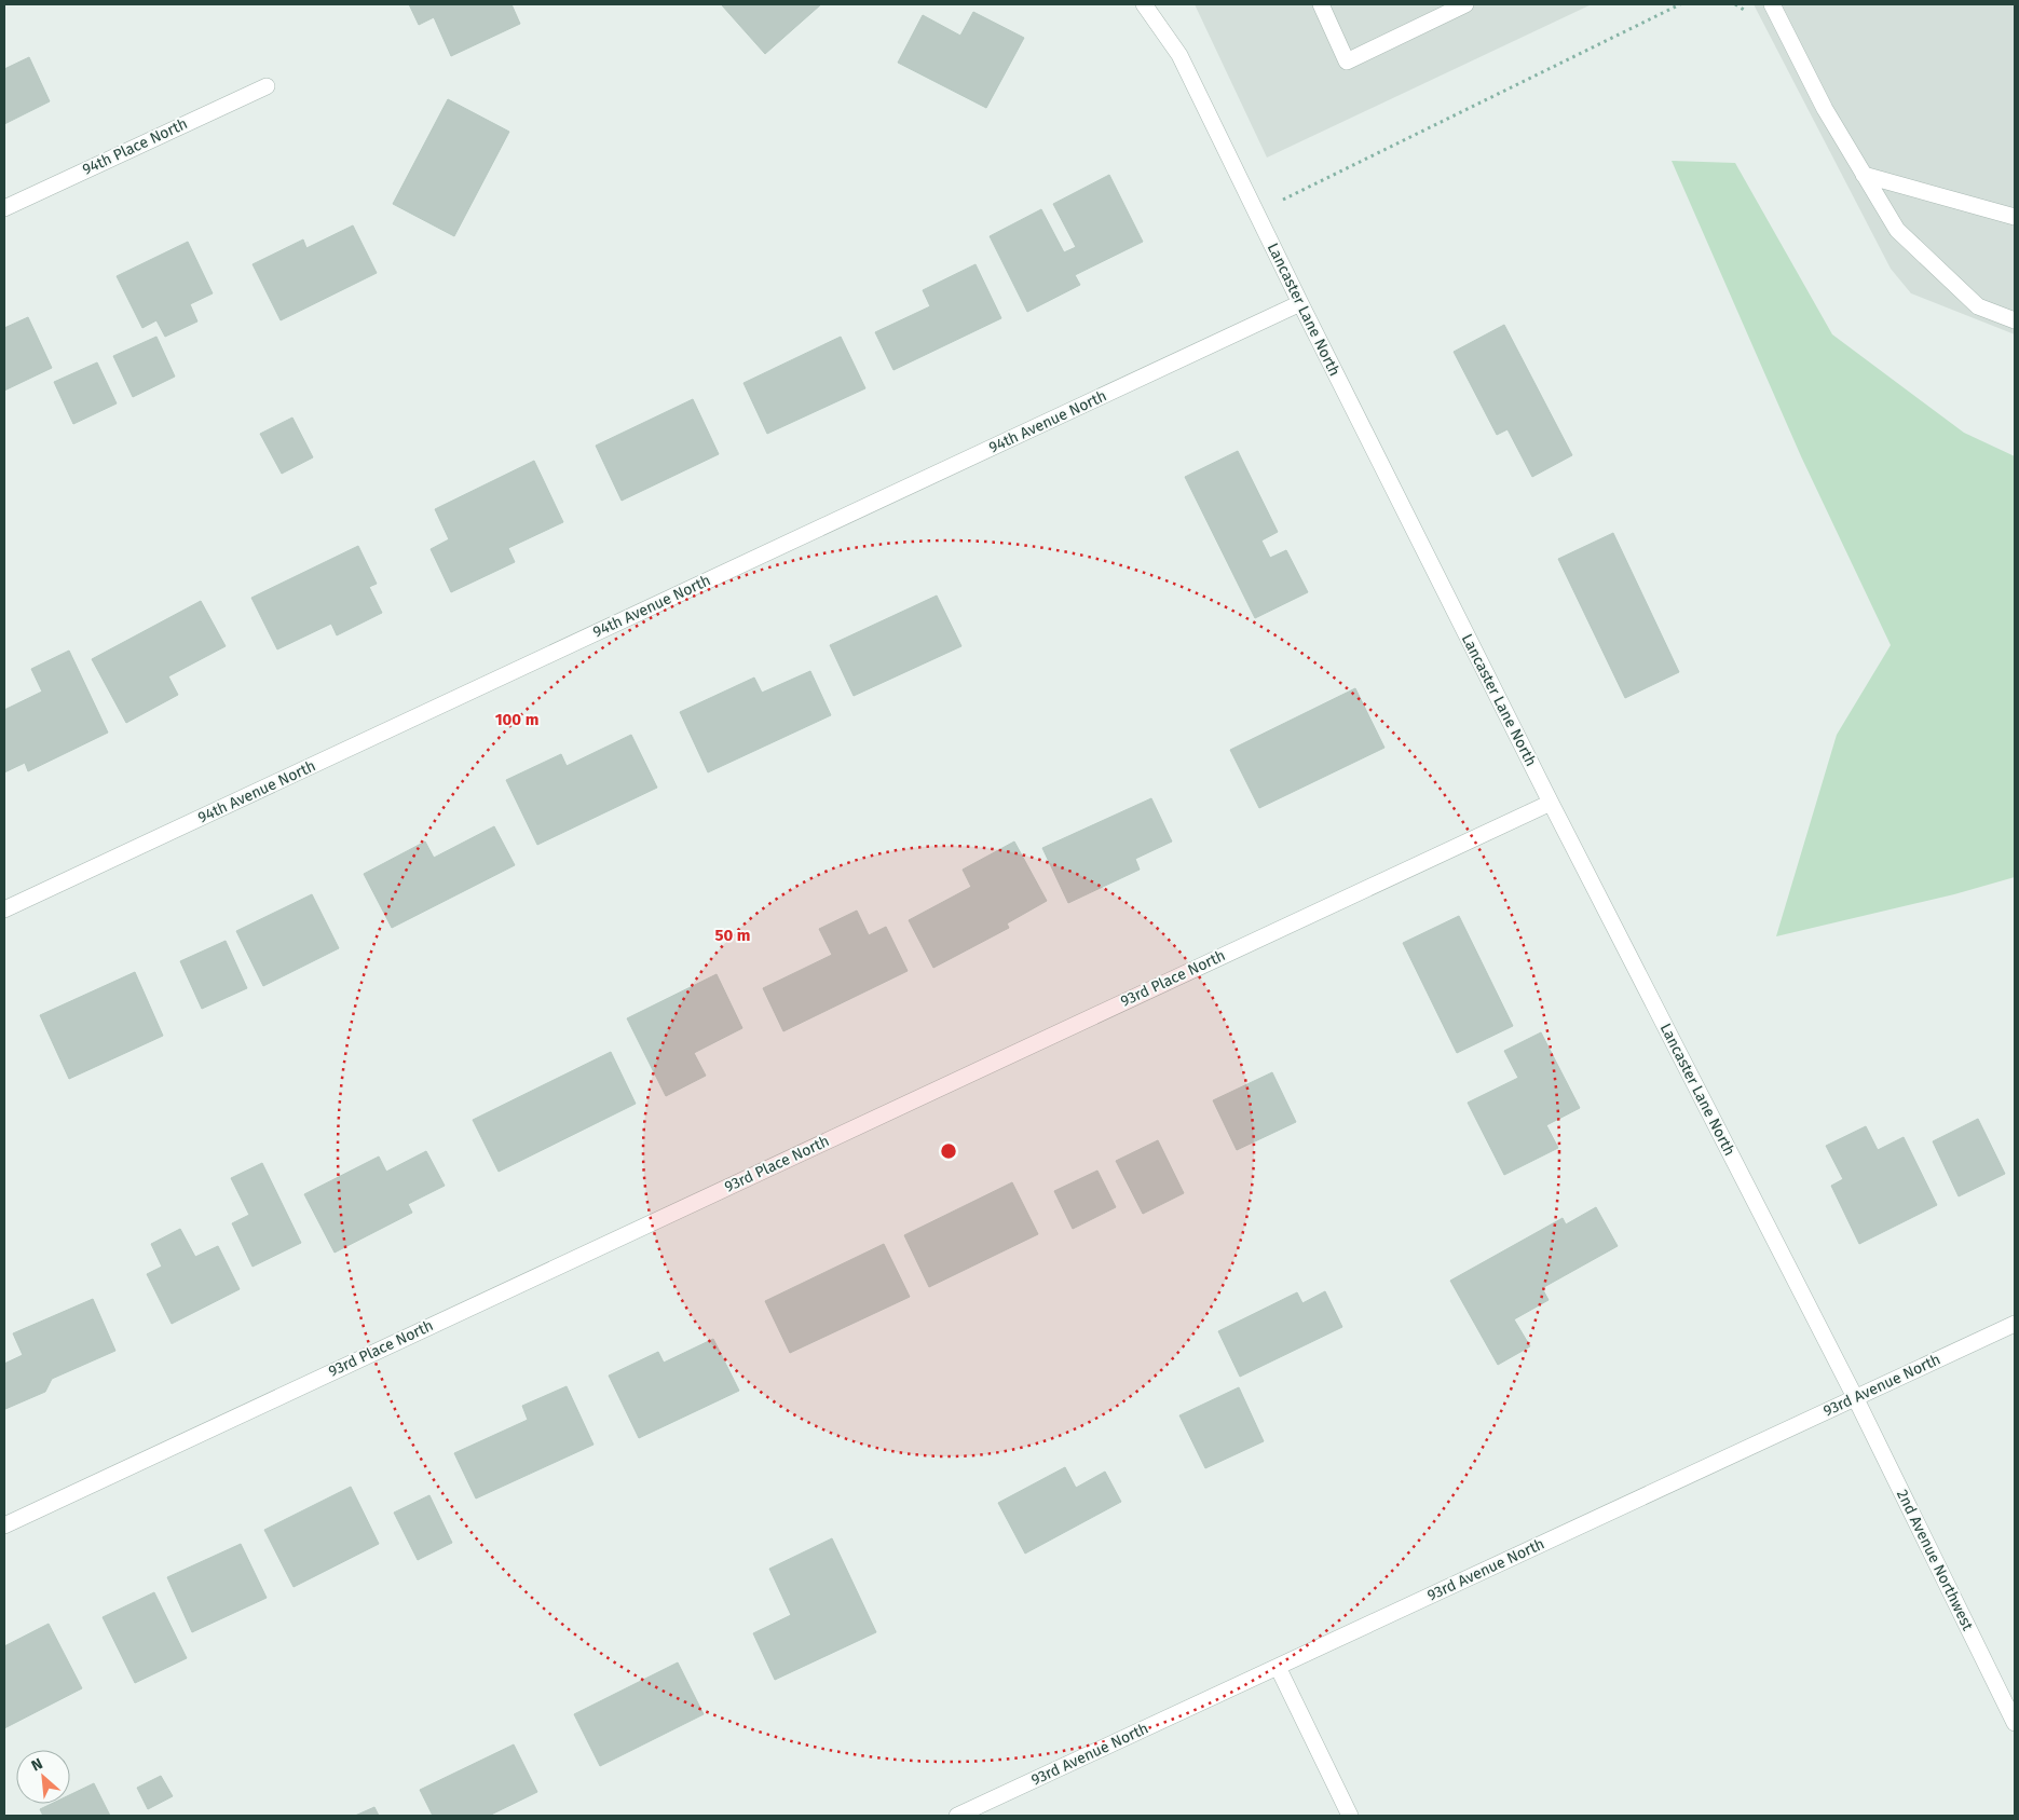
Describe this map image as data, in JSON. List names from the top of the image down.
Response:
{
  "streets": {
    "street": [
      "94th Place North",
      "Lancaster Lane North",
      "94th Avenue North",
      "93rd Place North",
      "93rd Avenue North",
      "2nd Avenue Northwest"
    ]
  },
  "crossings": [
    ["Lancaster Lane North", "94th Avenue North"],
    ["Lancaster Lane North", "93rd Place North"],
    ["Lancaster Lane North", "93rd Avenue North"],
    ["Lancaster Lane North", "2nd Avenue Northwest"],
    ["93rd Avenue North", "2nd Avenue Northwest"]
  ],
  "north": "top left",
  "rings": ["100 m", "50 m"]
}
